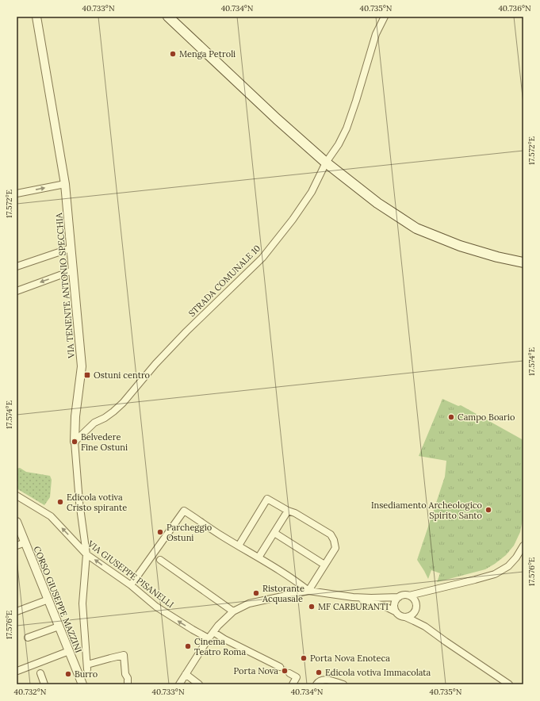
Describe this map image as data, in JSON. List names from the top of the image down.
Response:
{
  "streets": {
    "street": [
      "STRADA COMUNALE 10",
      "VIA TENENTE ANTONIO SPECCHIA",
      "VIA GIUSEPPE PISANELLI",
      "CORSO GIUSEPPE MAZZINI"
    ]
  },
  "crossings": [
    ["STRADA COMUNALE 10", "VIA TENENTE ANTONIO SPECCHIA"],
    ["VIA TENENTE ANTONIO SPECCHIA", "VIA GIUSEPPE PISANELLI"]
  ],
  "places": {
    "other": [
      "Menga Petroli",
      "Campo Boario",
      "Belvedere Fine Ostuni",
      "Edicola votiva Cristo spirante",
      "Insediamento Archeologico Spirito Santo",
      "Parcheggio Ostuni",
      "Ristorante Acquasale",
      "MF CARBURANTI",
      "Cinema Teatro Roma",
      "Porta Nova Enoteca",
      "Porta Nova",
      "Edicola votiva Immacolata",
      "Burro"
    ],
    "transit": ["Ostuni centro"]
  },
  "coordinates": [
    "40.733°N",
    "40.734°N",
    "40.735°N",
    "40.736°N",
    "17.572°E",
    "17.574°E",
    "17.576°E",
    "40.732°N"
  ]
}
